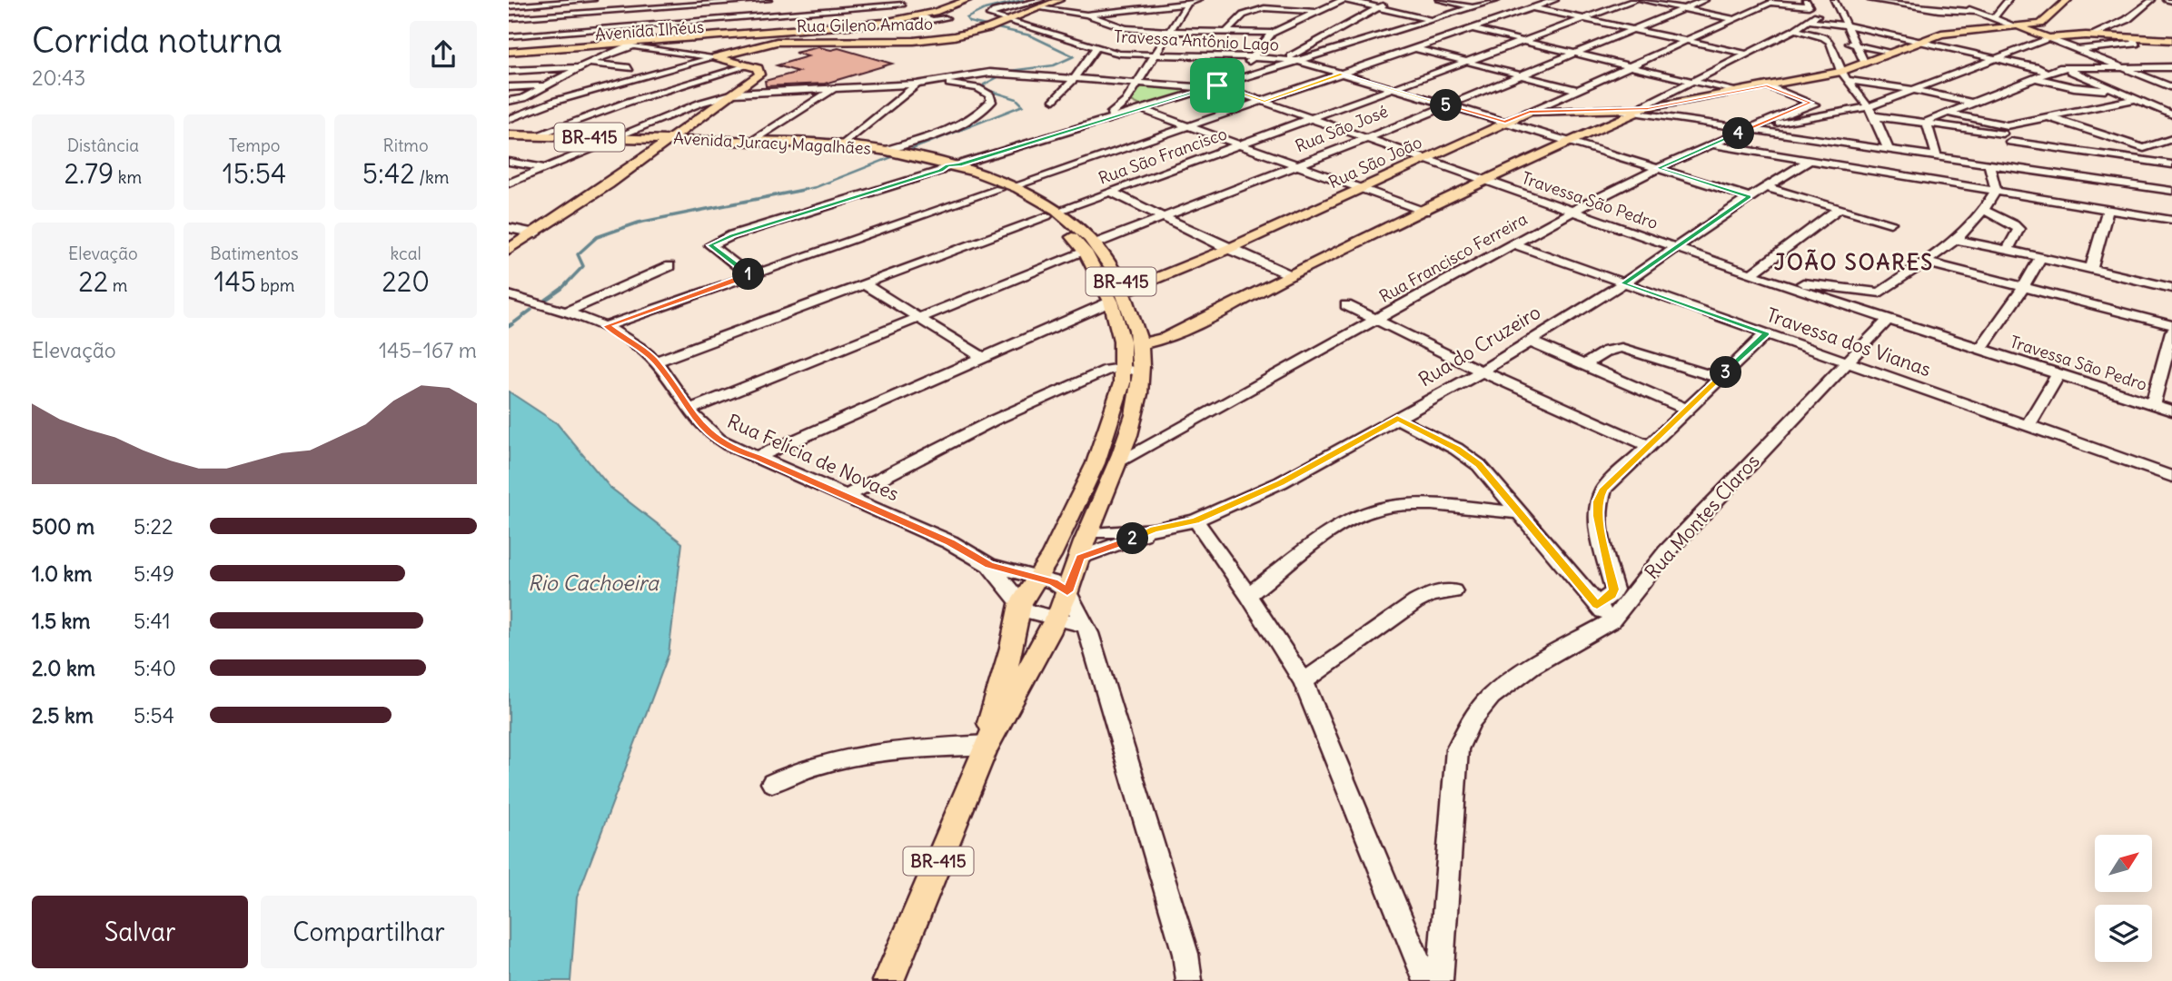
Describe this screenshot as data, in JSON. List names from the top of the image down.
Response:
{
  "streets": {
    "main road": [
      "Rua Gileno Amado",
      "Avenida Ilhéus",
      "BR-415",
      "Avenida Juracy Magalhães",
      "Rua São João"
    ],
    "street": [
      "Travessa Antônio Lago",
      "Rua São José",
      "Rua São Francisco",
      "Travessa São Pedro",
      "Rua Francisco Ferreira",
      "Travessa dos Vianas",
      "Rua do Cruzeiro",
      "Rua Felícia de Novaes",
      "Rua Montes Claros"
    ]
  },
  "crossings": [
    ["Rua Gileno Amado", "Avenida Ilhéus"],
    ["Rua Gileno Amado", "Travessa Antônio Lago"],
    ["Travessa Antônio Lago", "Rua São José"],
    ["Travessa Antônio Lago", "Rua São Francisco"],
    ["Travessa Antônio Lago", "Rua São João"],
    ["Travessa Antônio Lago", "Rua Francisco Ferreira"],
    ["Travessa Antônio Lago", "Rua do Cruzeiro"],
    ["Rua São José", "Avenida Juracy Magalhães"],
    ["Rua São José", "Travessa São Pedro"],
    ["Rua São José", "Rua Felícia de Novaes"],
    ["BR-415", "Avenida Juracy Magalhães"],
    ["Avenida Juracy Magalhães", "Rua São Francisco"],
    ["Avenida Juracy Magalhães", "Rua São João"],
    ["Avenida Juracy Magalhães", "Rua Francisco Ferreira"],
    ["Avenida Juracy Magalhães", "Rua do Cruzeiro"],
    ["Avenida Juracy Magalhães", "Rua Felícia de Novaes"],
    ["Rua São Francisco", "Travessa São Pedro"],
    ["Rua São Francisco", "Rua Felícia de Novaes"],
    ["Rua São João", "Travessa São Pedro"],
    ["Travessa São Pedro", "Rua Francisco Ferreira"],
    ["Travessa São Pedro", "Rua do Cruzeiro"],
    ["Travessa São Pedro", "Rua Montes Claros"],
    ["Rua Francisco Ferreira", "Travessa dos Vianas"],
    ["Travessa dos Vianas", "Rua do Cruzeiro"],
    ["Travessa dos Vianas", "Rua Montes Claros"]
  ],
  "districts": ["JOÃO SOARES"],
  "water": ["Rio Cachoeira"],
  "north": "top right",
  "page": {
    "heading": ["Corrida noturna", "20:43"],
    "pins": [
      "5",
      "4",
      "1",
      "3",
      "2"
    ],
    "stats": [
      ["Distância", "2.79 km"],
      ["Tempo", "15:54"],
      ["Ritmo", "5:42 /km"],
      ["Elevação", "22 m"],
      ["Batimentos", "145 bpm"],
      ["kcal", "220"]
    ],
    "chart": ["Elevação", "145–167 m"],
    "list": [
      {
        "name": "500 m",
        "note": "5:22"
      },
      {
        "name": "1.0 km",
        "note": "5:49"
      },
      {
        "name": "1.5 km",
        "note": "5:41"
      },
      {
        "name": "2.0 km",
        "note": "5:40"
      },
      {
        "name": "2.5 km",
        "note": "5:54"
      }
    ],
    "buttons": ["Salvar", "Compartilhar"]
  }
}
